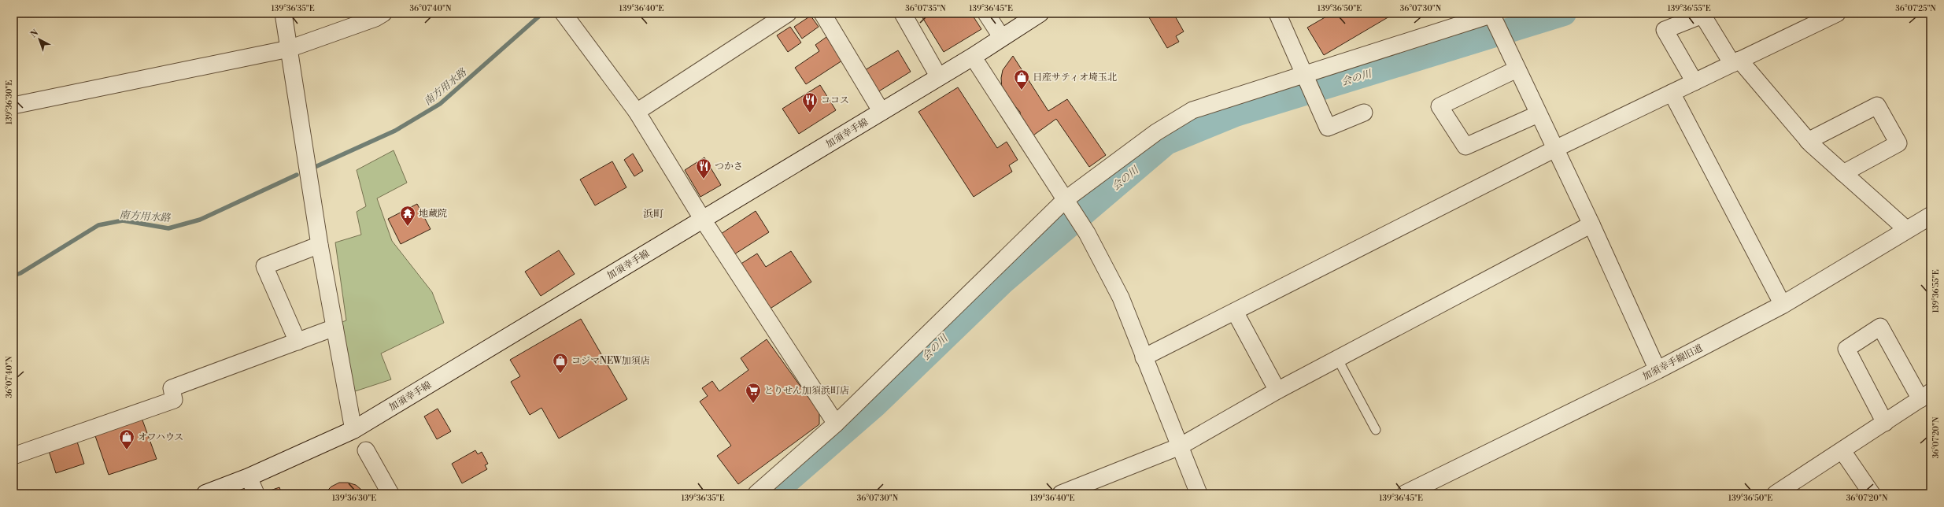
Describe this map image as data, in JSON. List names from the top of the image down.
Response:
{
  "streets": {
    "main road": ["加須幸手線", "加須幸手線旧道"]
  },
  "districts": ["浜町"],
  "water": ["会の川", "南方用水路"],
  "places": {
    "shop": ["日産サティオ埼玉北", "コジマNEW加須店", "オフハウス"],
    "restaurant": ["ココス", "つかさ"],
    "temple": ["地蔵院"],
    "supermarket": ["とりせん加須浜町店"]
  },
  "north": "top left",
  "coordinates": [
    "139°36'35\"E",
    "36°07'40\"N",
    "139°36'40\"E",
    "36°07'35\"N",
    "139°36'45\"E",
    "139°36'50\"E",
    "36°07'30\"N",
    "139°36'55\"E",
    "36°07'25\"N",
    "139°36'30\"E",
    "36°07'20\"N"
  ]
}
